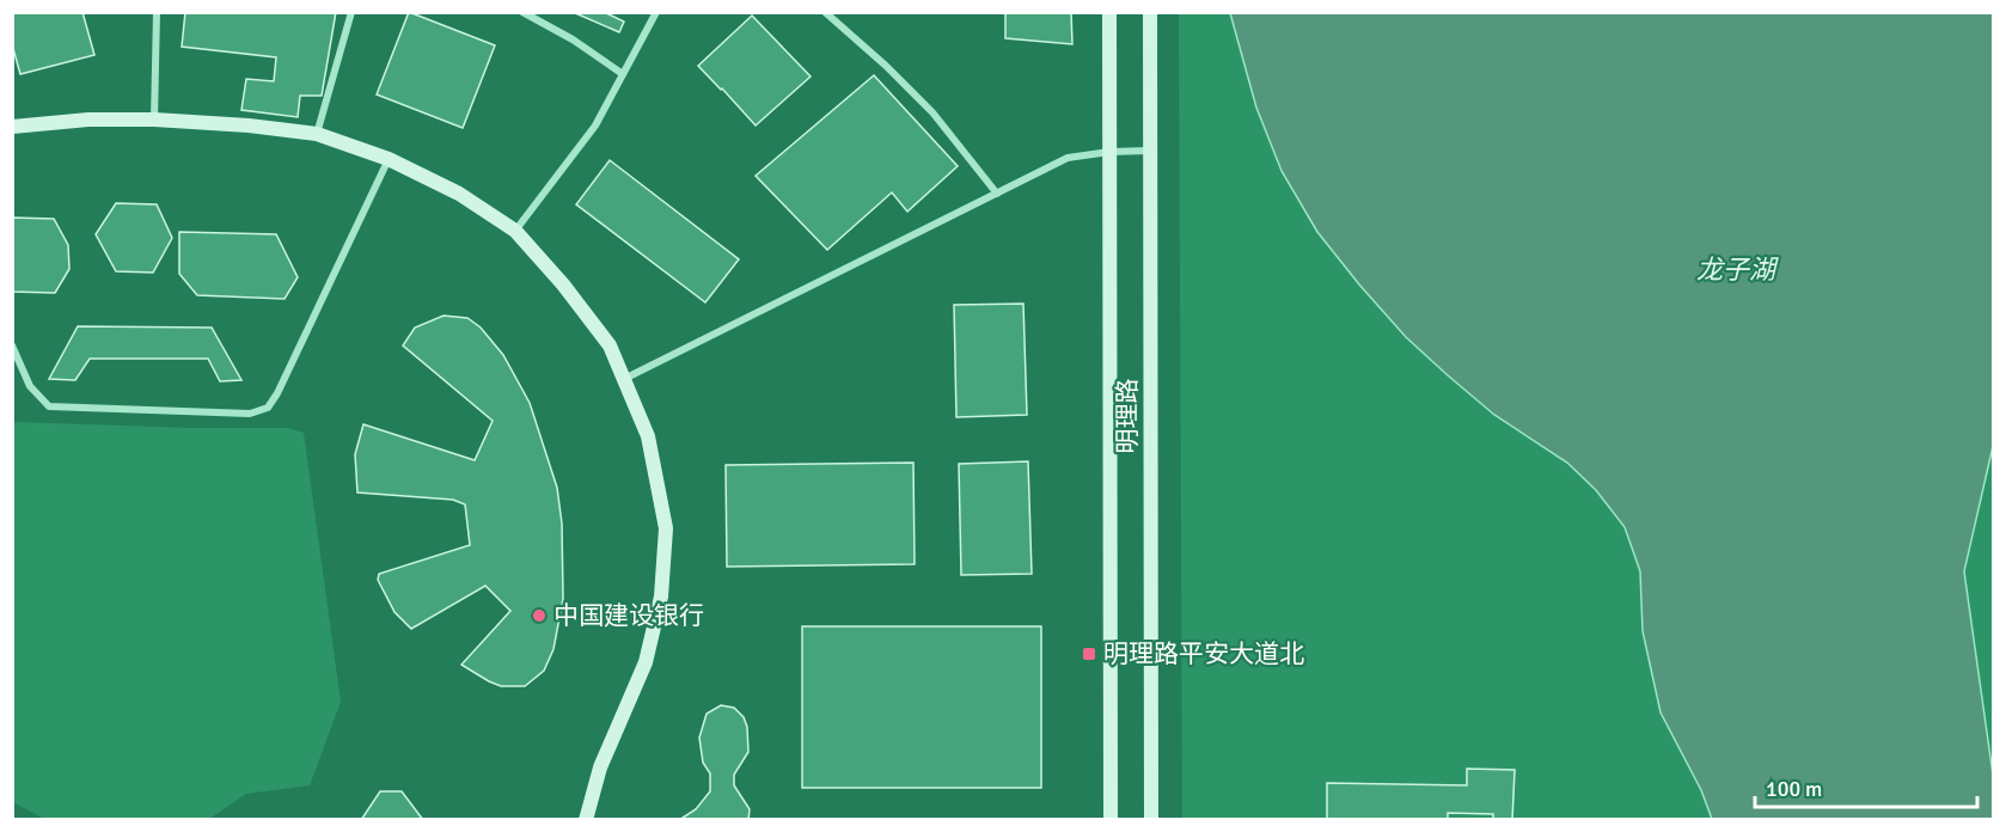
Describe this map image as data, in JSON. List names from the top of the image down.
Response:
{
  "streets": {
    "main road": ["明理路"]
  },
  "water": ["龙子湖"],
  "places": {
    "other": ["中国建设银行"],
    "transit": ["明理路平安大道北"]
  },
  "scale_bar": "100 m"
}
